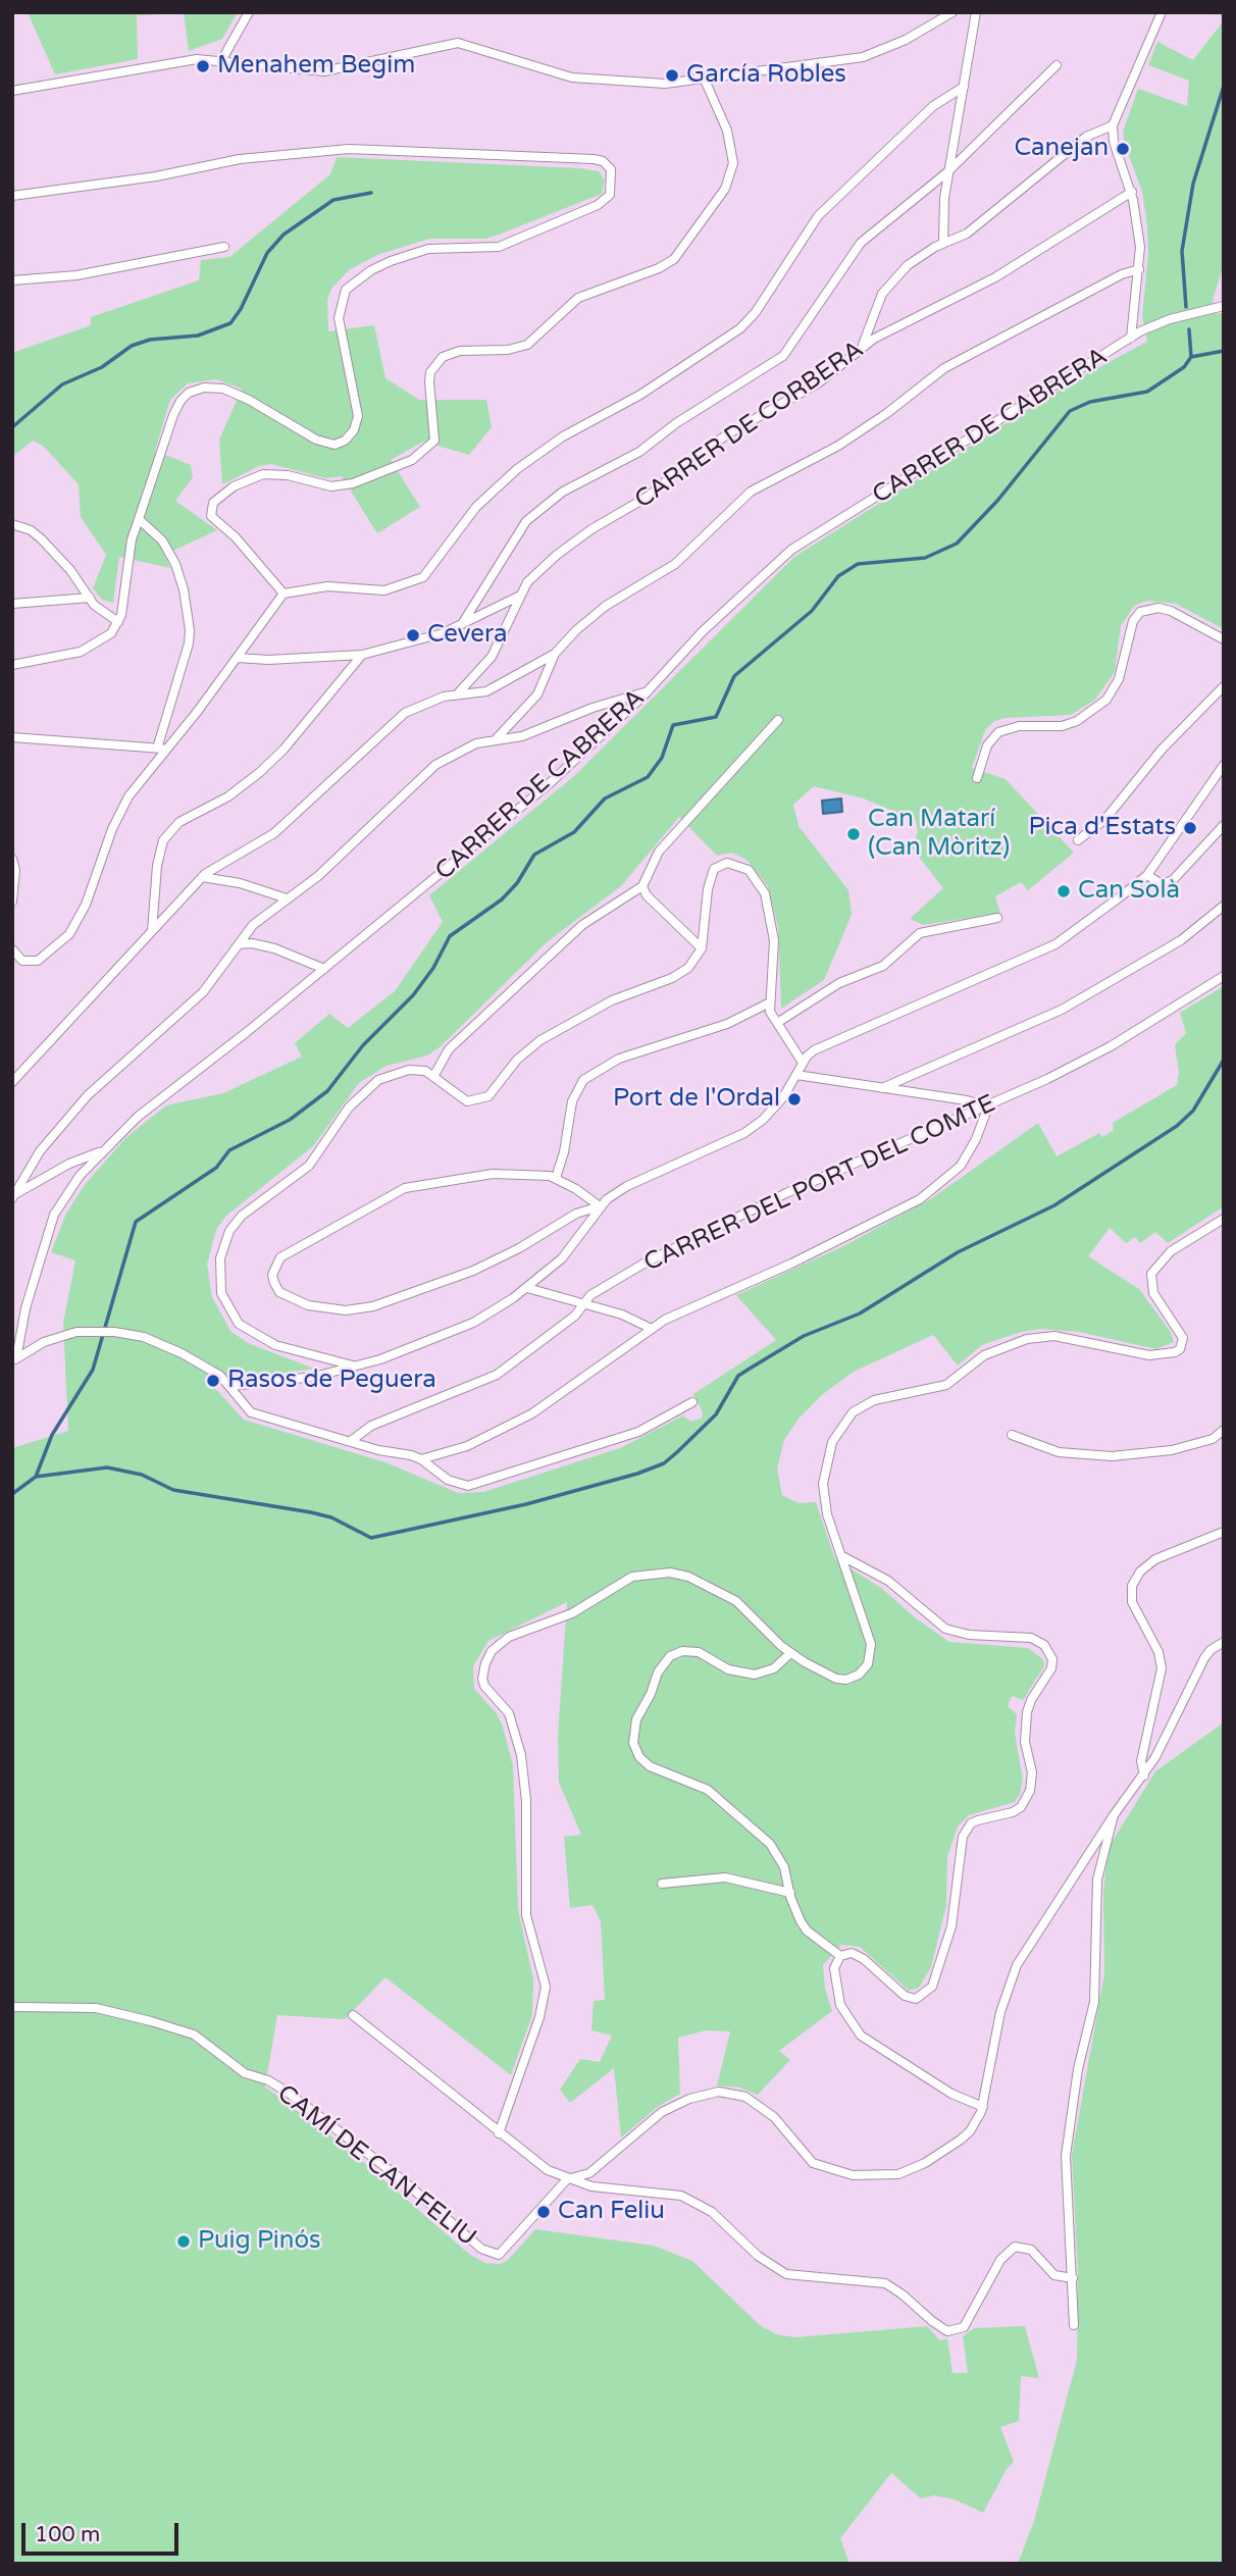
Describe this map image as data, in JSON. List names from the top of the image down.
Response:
{
  "streets": {
    "street": [
      "CARRER DE CORBERA",
      "CARRER DE CABRERA",
      "CARRER DEL PORT DEL COMTE",
      "CAMÍ DE CAN FELIU"
    ]
  },
  "places": [
    "Menahem Begim",
    "García Robles",
    "Canejan",
    "Cevera",
    "Pica d'Estats",
    "Can Matarí (Can Mòritz)",
    "Can Solà",
    "Port de l'Ordal",
    "Rasos de Peguera",
    "Can Feliu",
    "Puig Pinós"
  ],
  "scale_bar": "100 m"
}
